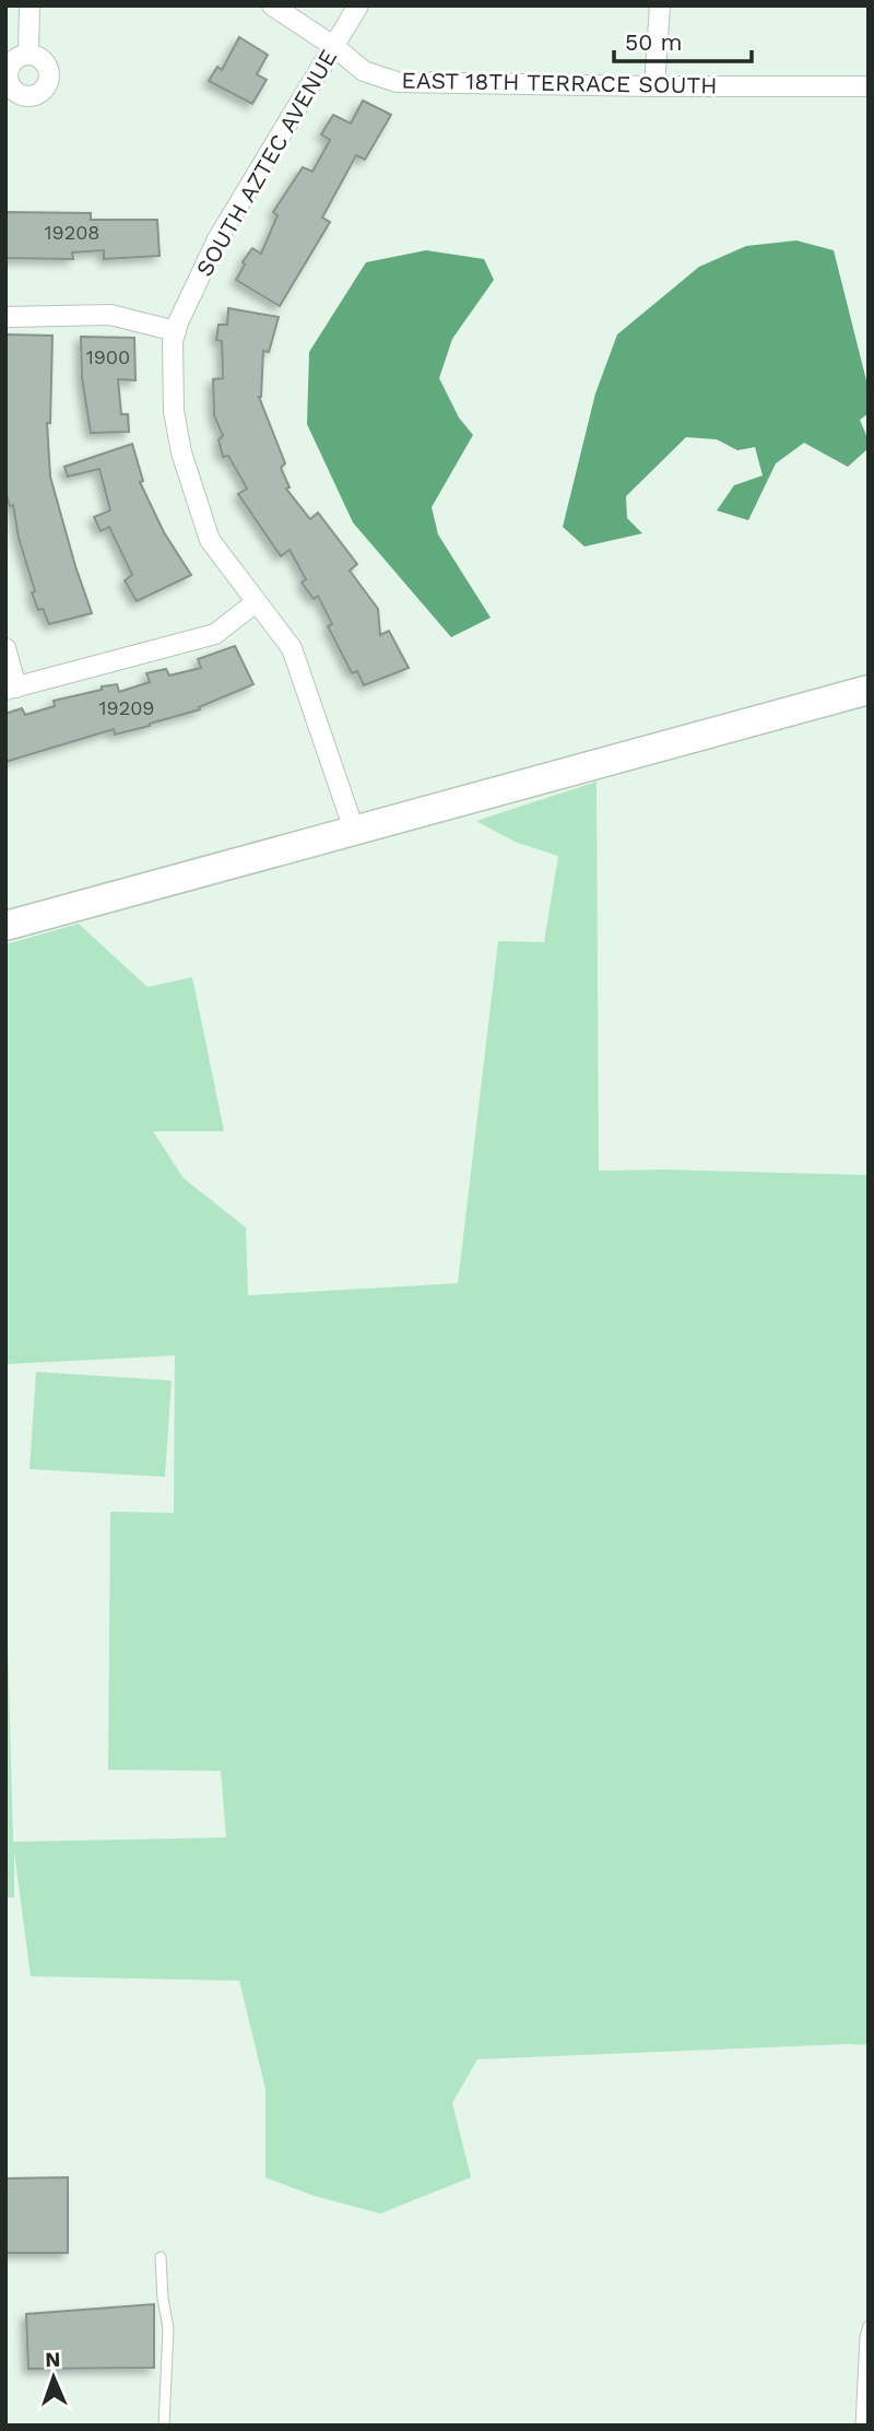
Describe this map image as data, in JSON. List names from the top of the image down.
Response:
{
  "streets": {
    "street": ["EAST 18TH TERRACE SOUTH", "SOUTH AZTEC AVENUE"]
  },
  "crossings": [
    ["EAST 18TH TERRACE SOUTH", "SOUTH AZTEC AVENUE"]
  ],
  "house_numbers": ["19208", "1900", "19209"],
  "scale_bar": "50 m",
  "north": "top"
}
